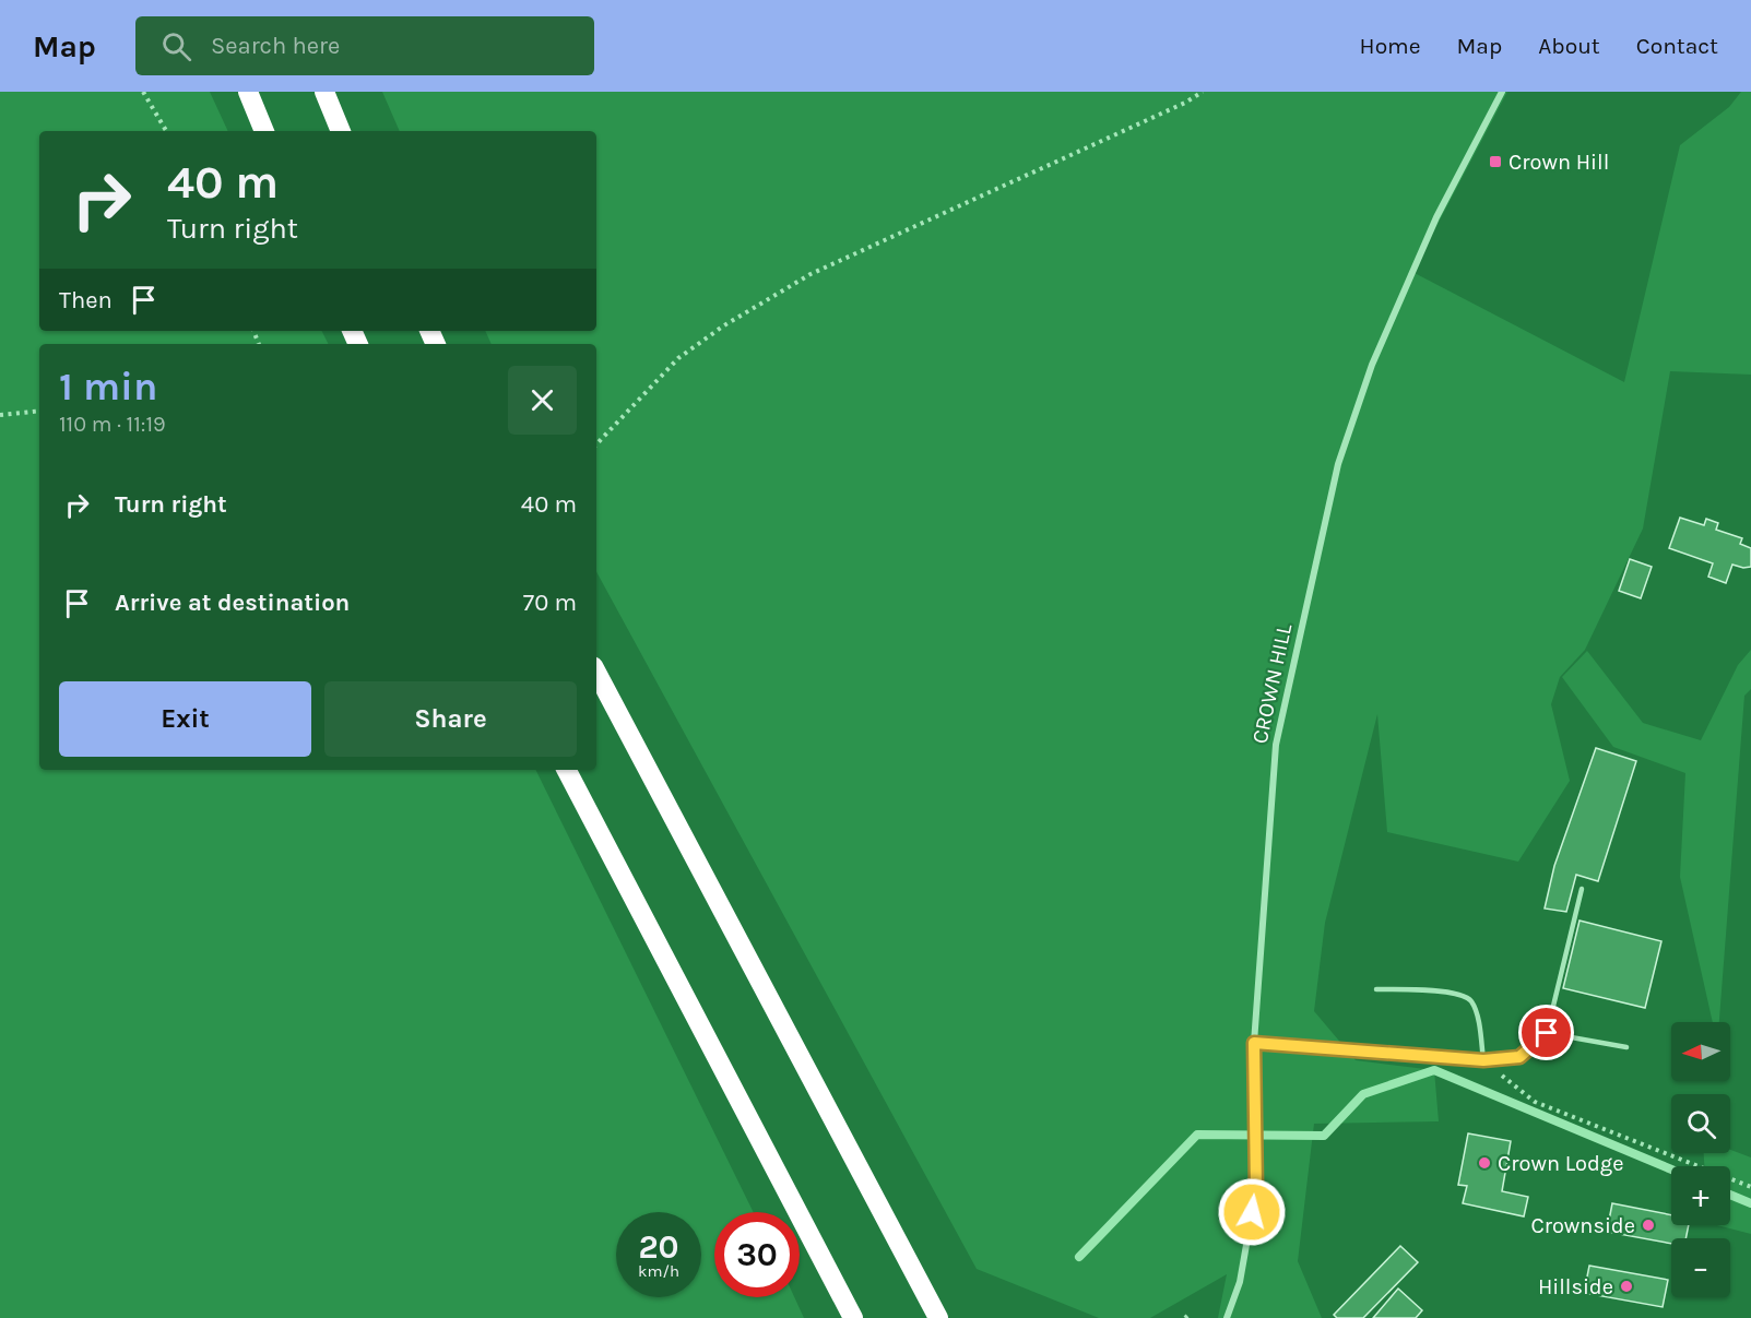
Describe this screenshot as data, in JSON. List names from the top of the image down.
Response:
{
  "streets": {
    "street": ["CROWN HILL"]
  },
  "places": {
    "transit": ["Crown Hill"],
    "other": ["Crown Lodge", "Crownside", "Hillside"]
  },
  "north": "left",
  "page": {
    "header": "Map",
    "search": "Search here",
    "nav": [
      "Home",
      "Map",
      "About",
      "Contact"
    ],
    "turn": ["40 m", "Turn right"],
    "then": "Then",
    "heading": ["1 min", "110 m · 11:19"],
    "list": [
      {
        "name": "Turn right",
        "value": "40 m"
      },
      {
        "name": "Arrive at destination",
        "value": "70 m"
      }
    ],
    "buttons": ["Exit", "Share"],
    "map_buttons": ["+", "−"],
    "speed": "20 km/h",
    "limit": "30"
  }
}
